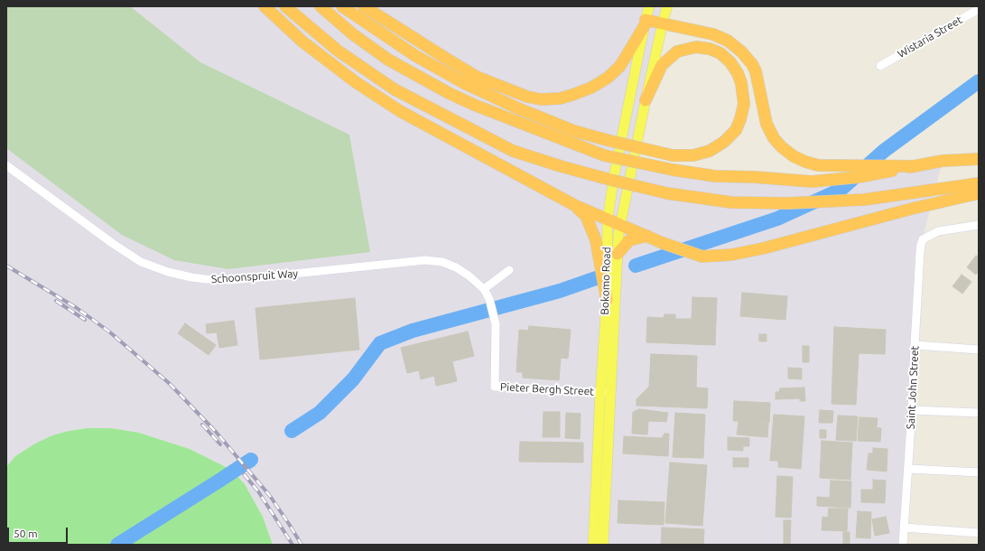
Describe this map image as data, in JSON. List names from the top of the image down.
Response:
{
  "streets": {
    "main road": ["Bokomo Road"],
    "street": [
      "Wistaria Street",
      "Schoonspruit Way",
      "Saint John Street",
      "Pieter Bergh Street"
    ]
  },
  "crossings": [
    ["Schoonspruit Way", "Pieter Bergh Street"],
    ["Bokomo Road", "Pieter Bergh Street"]
  ],
  "scale_bar": "50 m"
}
